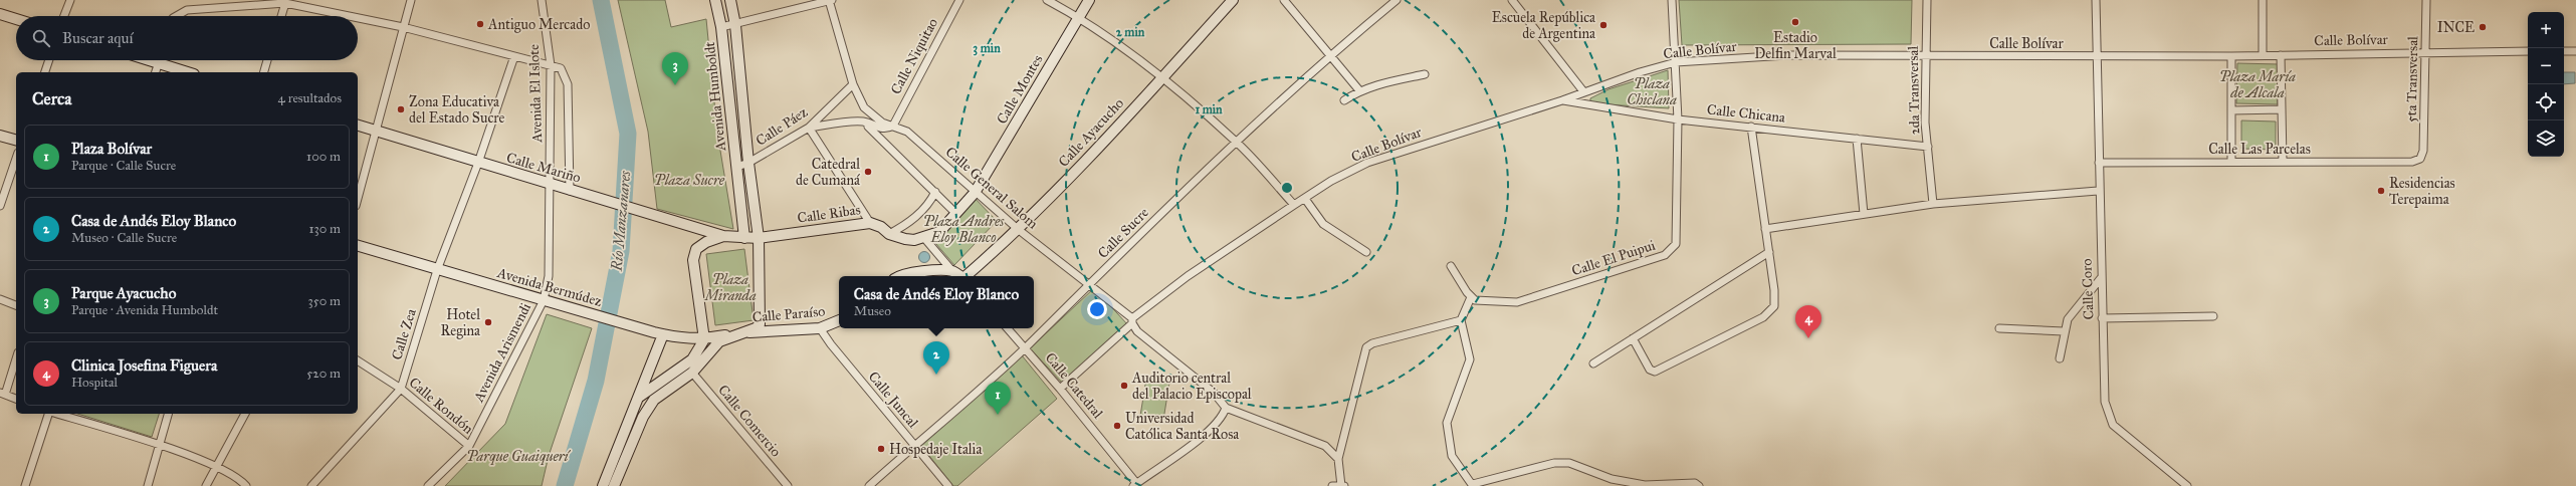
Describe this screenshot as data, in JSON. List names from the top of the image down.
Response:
{
  "streets": {
    "street": [
      "Calle Bolívar",
      "Calle Niquitao",
      "5ta Transversal",
      "Calle Montes",
      "2da Transversal",
      "Avenida El Islote",
      "Avenida Humboldt",
      "Calle Chicana",
      "Calle Páez",
      "Calle Ayacucho",
      "Calle Las Parcelas",
      "Calle Mariño",
      "Calle General Salom",
      "Calle Ribas",
      "Calle Sucre",
      "Calle El Puipui",
      "Avenida Bermúdez",
      "Calle Coro",
      "Calle Paraíso",
      "Calle Zea",
      "Avenida Arismendi",
      "Calle Catedral",
      "Calle Juncal",
      "Calle Rondón",
      "Calle Comercio"
    ]
  },
  "crossings": [
    ["Calle Bolívar", "5ta Transversal"],
    ["Calle Bolívar", "2da Transversal"],
    ["Calle Bolívar", "Calle Chicana"],
    ["Calle Bolívar", "Calle General Salom"],
    ["Calle Bolívar", "Calle El Puipui"],
    ["Calle Bolívar", "Calle Coro"],
    ["Calle Bolívar", "Calle Catedral"],
    ["Calle Niquitao", "Calle General Salom"],
    ["5ta Transversal", "Calle Las Parcelas"],
    ["Calle Montes", "Calle General Salom"],
    ["Calle Montes", "Calle Ribas"],
    ["2da Transversal", "Calle Chicana"],
    ["Avenida El Islote", "Calle Mariño"],
    ["Avenida El Islote", "Avenida Arismendi"],
    ["Avenida Humboldt", "Calle Páez"],
    ["Avenida Humboldt", "Calle Ribas"],
    ["Avenida Humboldt", "Avenida Bermúdez"],
    ["Avenida Humboldt", "Calle Paraíso"],
    ["Avenida Humboldt", "Calle Comercio"],
    ["Calle Chicana", "Calle El Puipui"],
    ["Calle Páez", "Calle General Salom"],
    ["Calle Ayacucho", "Calle General Salom"],
    ["Calle Las Parcelas", "Calle Coro"],
    ["Calle Mariño", "Calle Zea"],
    ["Calle Mariño", "Avenida Arismendi"],
    ["Calle General Salom", "Calle Ribas"],
    ["Calle General Salom", "Calle Sucre"],
    ["Calle Sucre", "Calle Catedral"],
    ["Calle Sucre", "Calle Juncal"],
    ["Avenida Bermúdez", "Calle Paraíso"],
    ["Avenida Bermúdez", "Calle Zea"],
    ["Avenida Bermúdez", "Avenida Arismendi"],
    ["Calle Paraíso", "Calle Juncal"],
    ["Calle Zea", "Calle Rondón"],
    ["Avenida Arismendi", "Calle Rondón"]
  ],
  "water": ["Río Manzanares"],
  "parks": [
    "Plaza María de Alcala",
    "Plaza Chiclana",
    "Plaza Sucre",
    "Plaza Andres Eloy Blanco",
    "Plaza Miranda",
    "Parque Guaiquerí"
  ],
  "places": [
    "Estadio Delfin Marval",
    "Antiguo Mercado",
    "Escuela República de Argentina",
    "INCE",
    "Zona Educativa del Estado Sucre",
    "Catedral de Cumaná",
    "Residencias Terepaima",
    "Hotel Regina",
    "Auditorio central del Palacio Episcopal",
    "Universidad Católica Santa Rosa",
    "Hospedaje Italia"
  ],
  "page": {
    "map_buttons": ["+", "−"],
    "search": "Buscar aquí",
    "pins": [
      "3",
      "4",
      "2",
      "1"
    ],
    "heading": ["Cerca", "4 resultados"],
    "list": [
      {
        "mark": "1",
        "name": "Plaza Bolívar",
        "note": "Parque · Calle Sucre",
        "value": "100 m"
      },
      {
        "mark": "2",
        "name": "Casa de Andés Eloy Blanco",
        "note": "Museo · Calle Sucre",
        "value": "130 m"
      },
      {
        "mark": "3",
        "name": "Parque Ayacucho",
        "note": "Parque · Avenida Humboldt",
        "value": "350 m"
      },
      {
        "mark": "4",
        "name": "Clinica Josefina Figuera",
        "note": "Hospital",
        "value": "520 m"
      }
    ],
    "popup": ["Casa de Andés Eloy Blanco", "Museo"]
  },
  "rings": ["2 min", "3 min", "1 min"]
}
